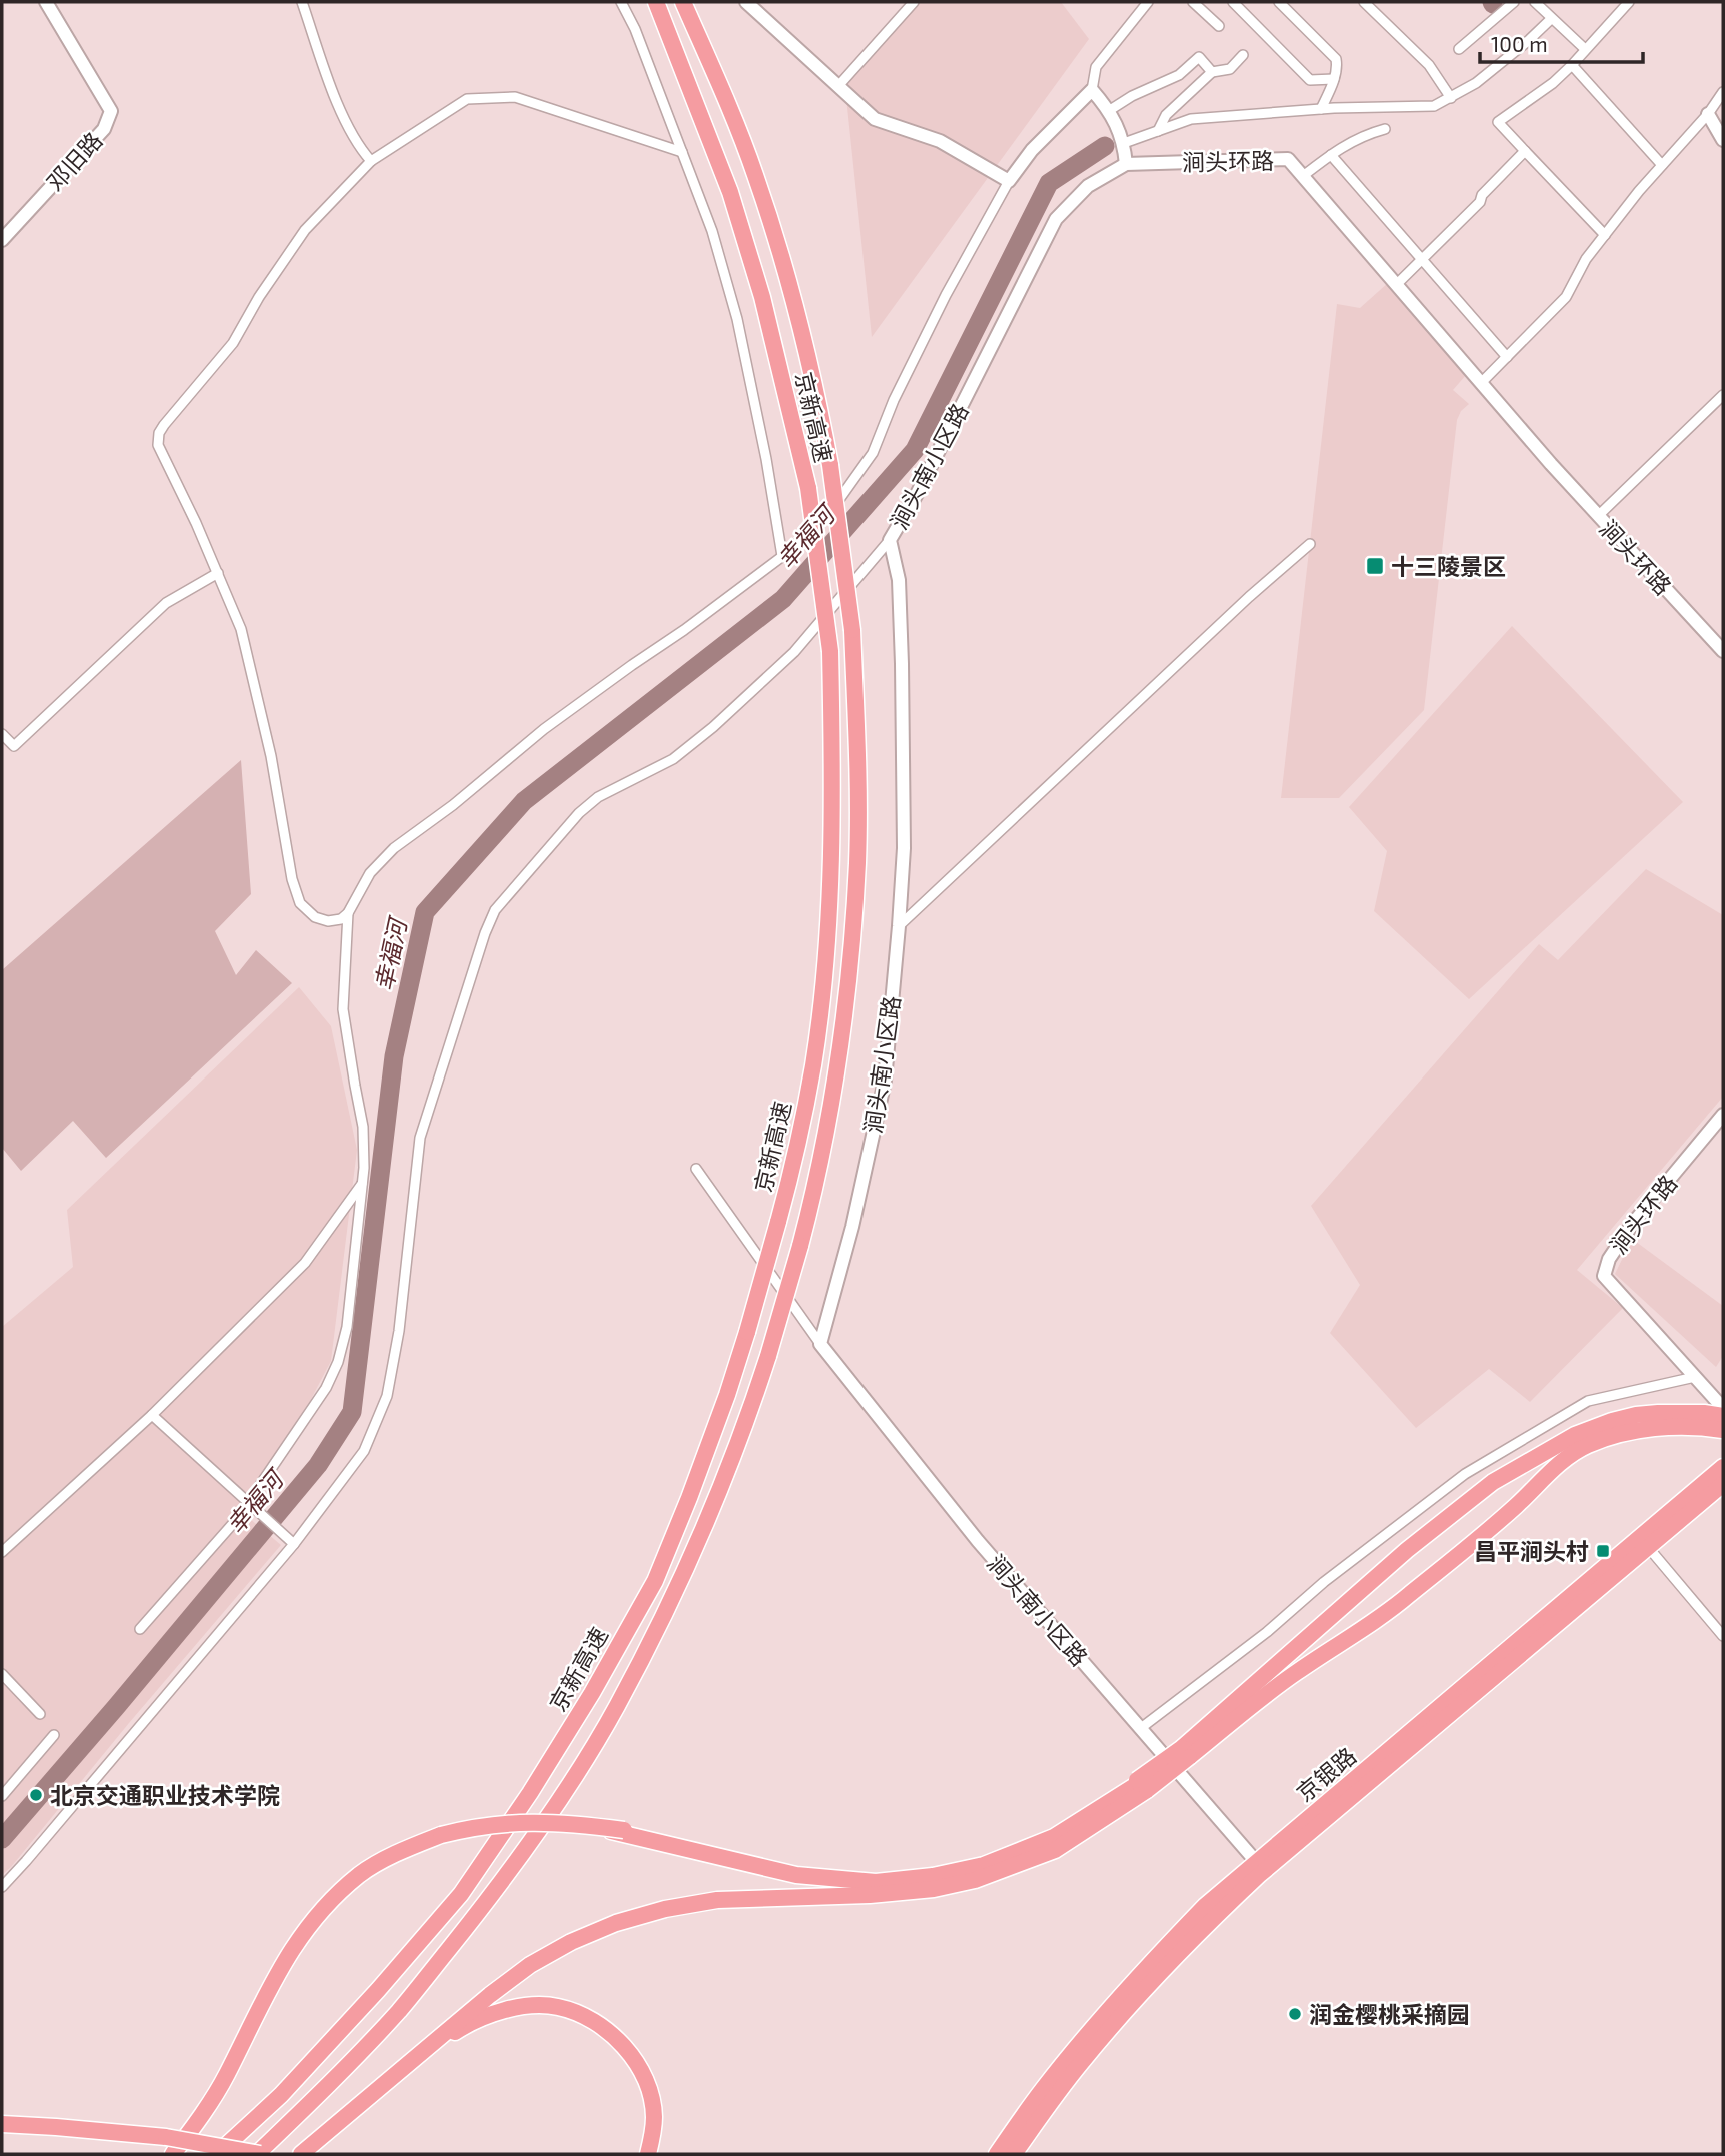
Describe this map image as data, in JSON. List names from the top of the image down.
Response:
{
  "streets": {
    "highway": ["京新高速", "京银路"],
    "street": ["邓旧路", "涧头环路", "涧头南小区路"]
  },
  "crossings": [
    ["涧头环路", "涧头南小区路"],
    ["涧头南小区路", "京银路"]
  ],
  "water": ["幸福河"],
  "places": {
    "transit": ["十三陵景区", "昌平涧头村"],
    "other": ["北京交通职业技术学院", "润金樱桃采摘园"]
  },
  "scale_bar": "100 m"
}
